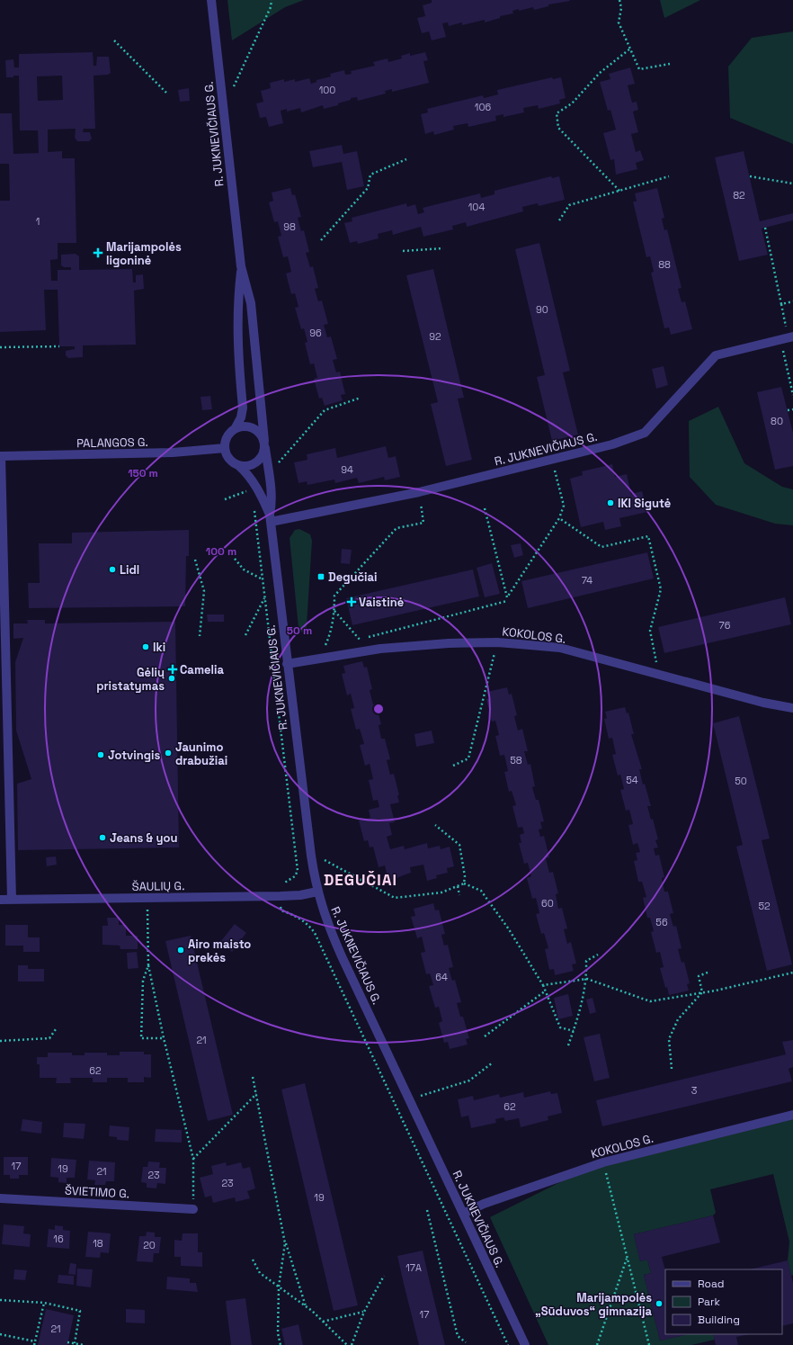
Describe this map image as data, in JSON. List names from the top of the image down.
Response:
{
  "streets": {
    "street": [
      "R. JUKNEVIČIAUS G.",
      "PALANGOS G.",
      "KOKOLOS G.",
      "ŠAULIŲ G.",
      "ŠVIETIMO G."
    ]
  },
  "crossings": [
    ["R. JUKNEVIČIAUS G.", "PALANGOS G."],
    ["R. JUKNEVIČIAUS G.", "KOKOLOS G."],
    ["R. JUKNEVIČIAUS G.", "ŠAULIŲ G."]
  ],
  "districts": ["DEGUČIAI"],
  "places": {
    "health": ["Marijampolės ligoninė", "Vaistinė", "Camelia"],
    "other": [
      "IKI Sigutė",
      "Lidl",
      "Iki",
      "Gėlių pristatymas",
      "Jaunimo drabužiai",
      "Jotvingis",
      "Jeans & you",
      "Airo maisto prekės",
      "Marijampolės „Sūduvos“ gimnazija"
    ],
    "transit": ["Degučiai"]
  },
  "house_numbers": [
    "100",
    "106",
    "82",
    "104",
    "1",
    "98",
    "88",
    "90",
    "96",
    "92",
    "80",
    "94",
    "74",
    "76",
    "58",
    "54",
    "50",
    "60",
    "52",
    "56",
    "64",
    "21",
    "62",
    "3",
    "62",
    "17",
    "19",
    "21",
    "23",
    "23",
    "19",
    "16",
    "18",
    "20",
    "17A",
    "17",
    "21"
  ],
  "legend": ["Road", "Park", "Building"],
  "rings": ["150 m", "100 m", "50 m"]
}
